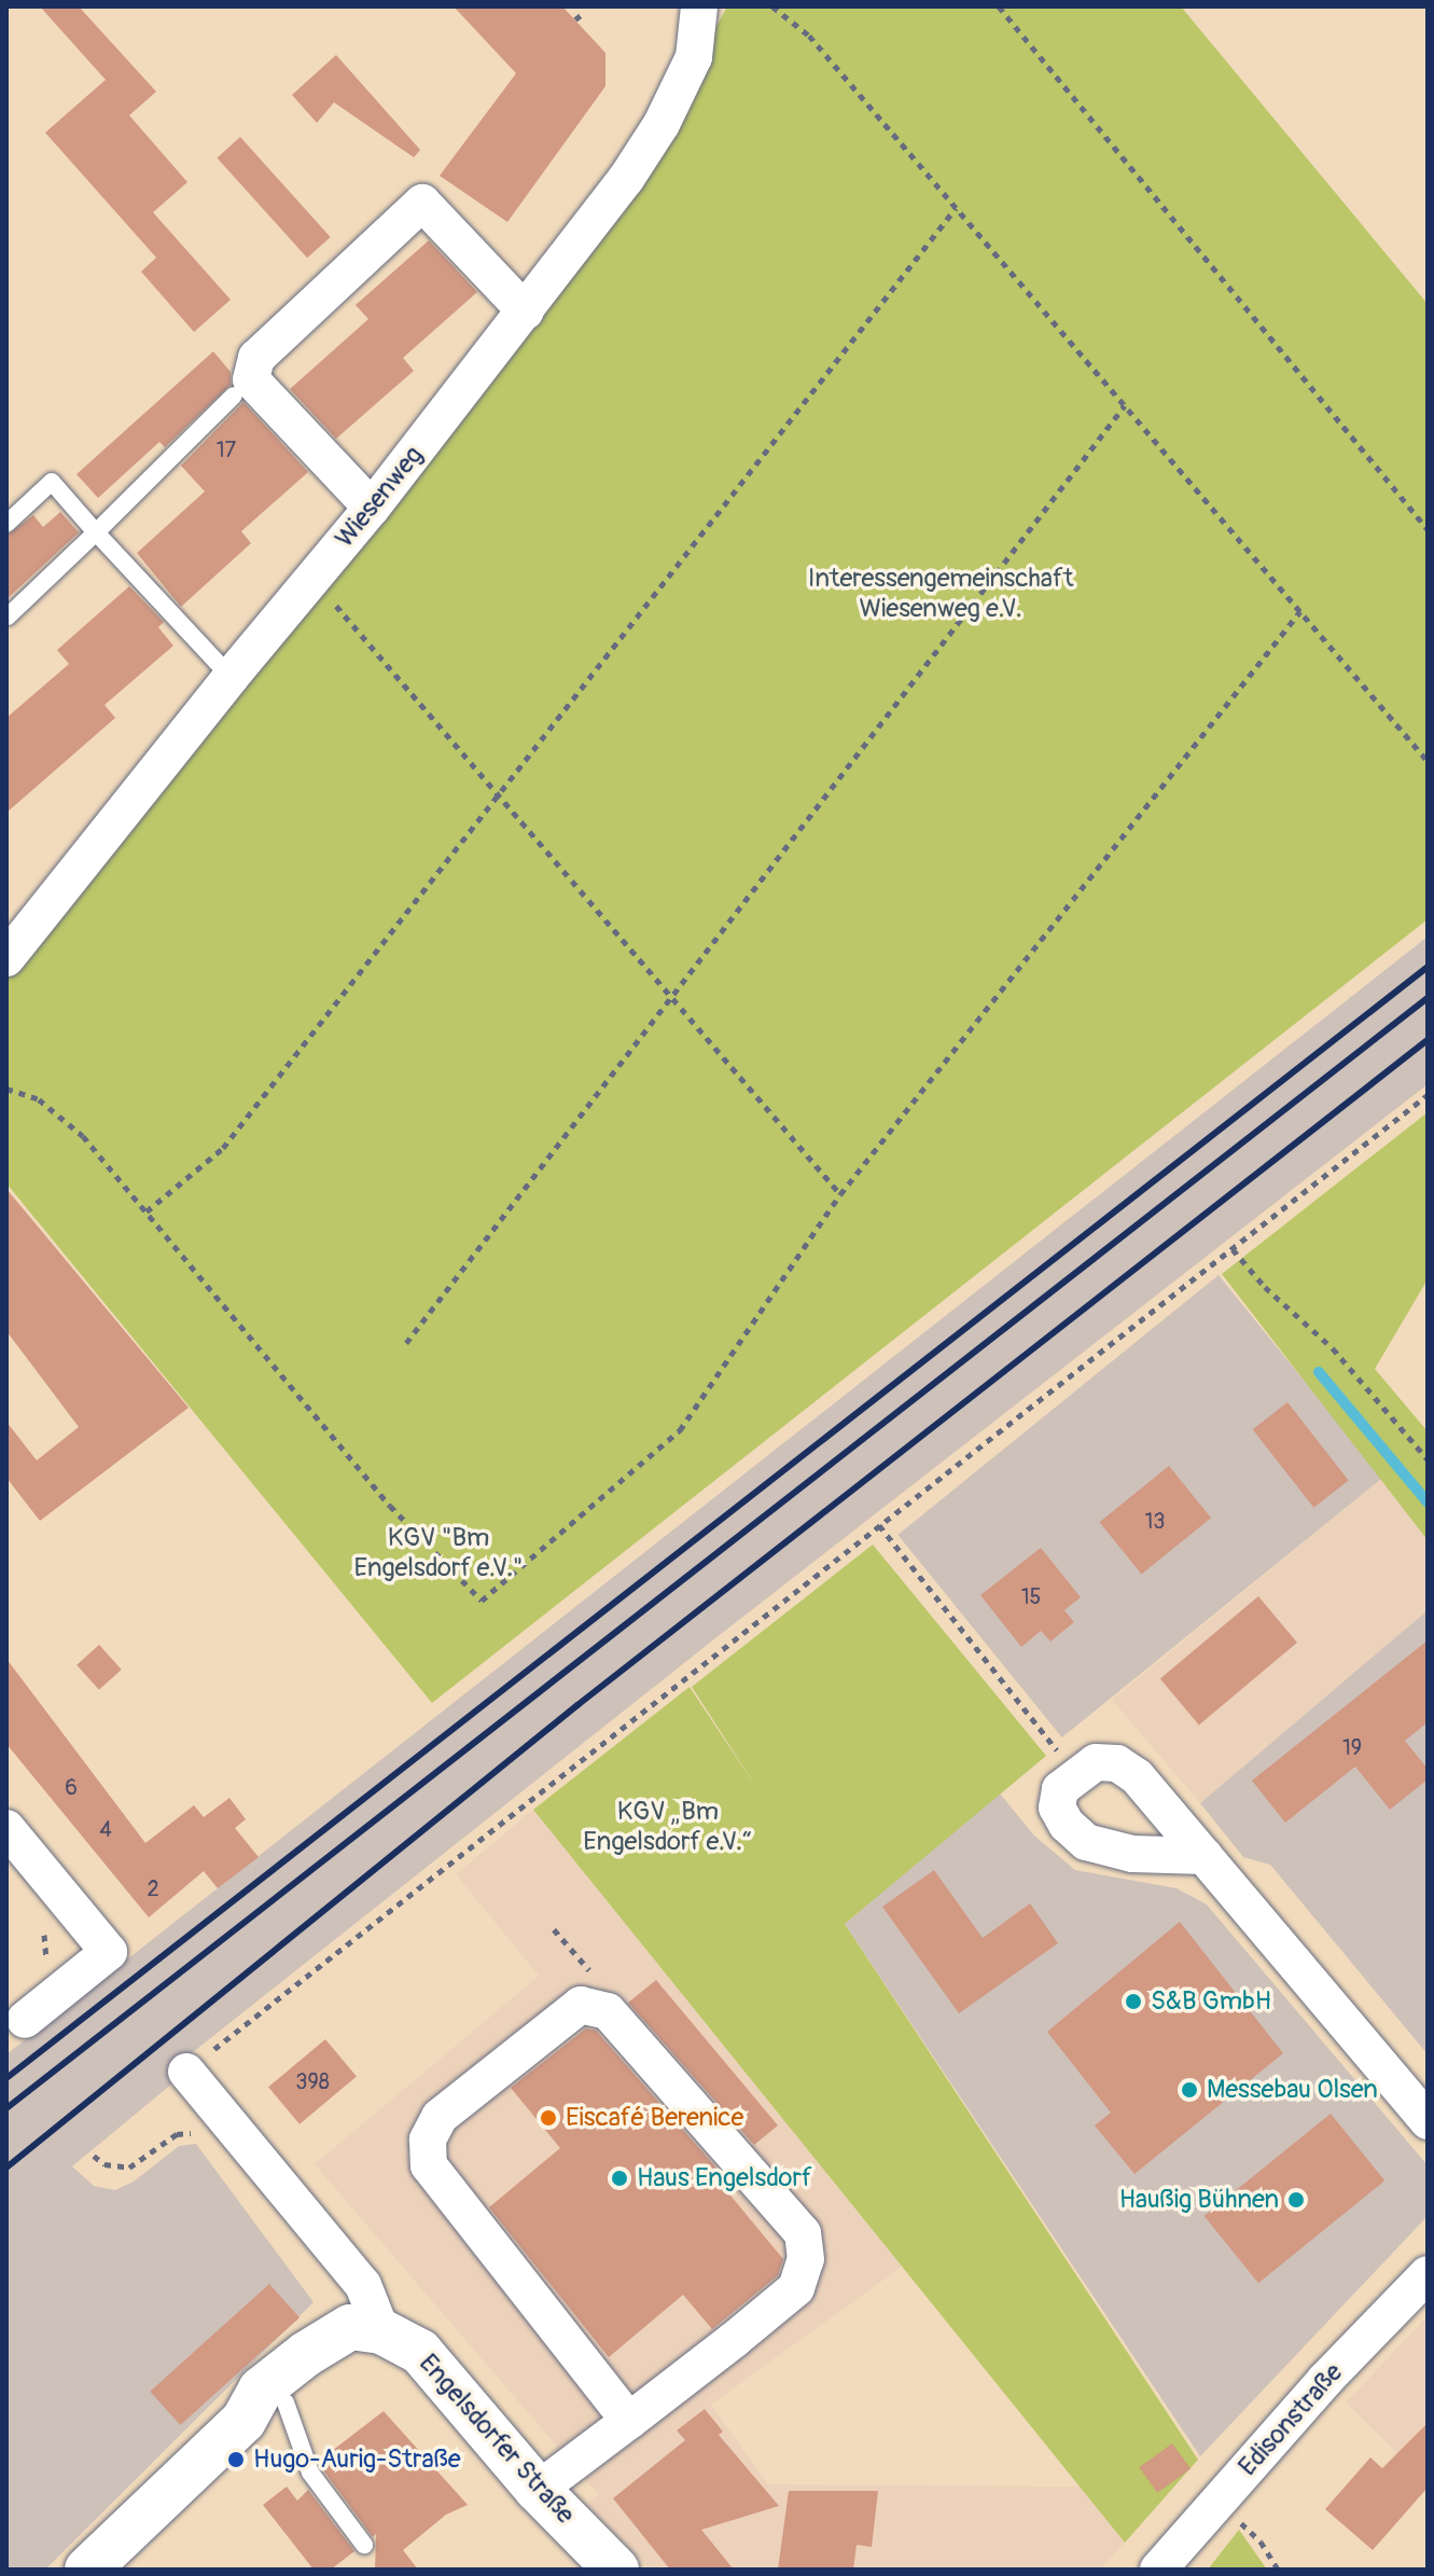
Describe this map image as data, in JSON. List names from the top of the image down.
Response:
{
  "streets": {
    "street": ["Wiesenweg", "Edisonstraße", "Engelsdorfer Straße"]
  },
  "parks": ["Interessengemeinschaft Wiesenweg e.V.", "KGV \"Bm Engelsdorf e.V.\"", "KGV „Bm Engelsdorf e.V.“"],
  "places": [
    "S&B GmbH",
    "Messebau Olsen",
    "Eiscafé Berenice",
    "Haus Engelsdorf",
    "Haußig Bühnen",
    "Hugo-Aurig-Straße"
  ],
  "house_numbers": [
    "17",
    "13",
    "15",
    "19",
    "6",
    "4",
    "2",
    "398"
  ]
}
